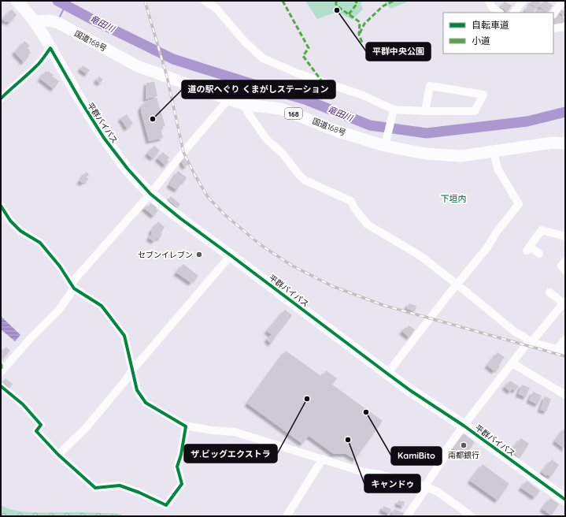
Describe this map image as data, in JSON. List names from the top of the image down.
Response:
{
  "streets": {
    "highway": ["国道168号", "168", "平群バイパス"]
  },
  "crossings": [
    ["国道168号", "平群バイパス"]
  ],
  "districts": ["下垣内"],
  "water": ["竜田川"],
  "places": [
    "平群中央公園",
    "道の駅へぐり くまがしステーション",
    "セブンイレブン",
    "ザ.ビッグエクストラ",
    "KamiBito",
    "キャンドゥ",
    "南都銀行"
  ],
  "legend": ["自転車道", "小道"]
}
